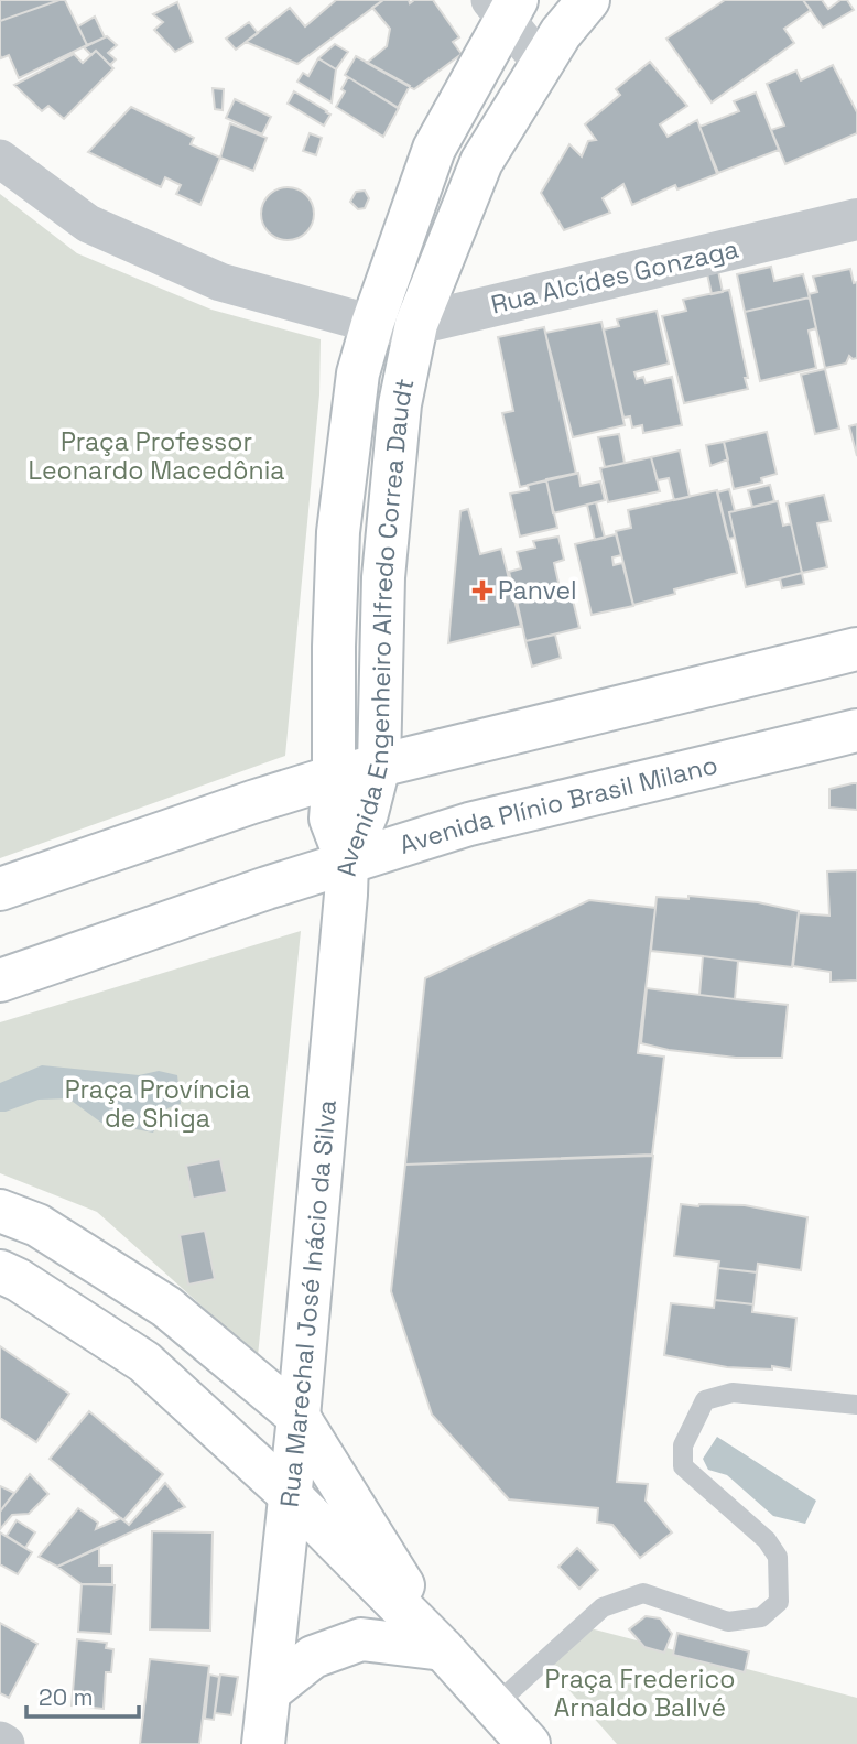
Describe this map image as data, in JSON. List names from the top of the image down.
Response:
{
  "streets": {
    "main road": ["Avenida Engenheiro Alfredo Correa Daudt", "Avenida Plínio Brasil Milano", "Rua Marechal José Inácio da Silva"],
    "street": ["Rua Alcídes Gonzaga"]
  },
  "crossings": [
    ["Rua Alcídes Gonzaga", "Avenida Engenheiro Alfredo Correa Daudt"],
    ["Avenida Engenheiro Alfredo Correa Daudt", "Avenida Plínio Brasil Milano"],
    ["Avenida Engenheiro Alfredo Correa Daudt", "Rua Marechal José Inácio da Silva"],
    ["Avenida Plínio Brasil Milano", "Rua Marechal José Inácio da Silva"]
  ],
  "parks": ["Praça Professor Leonardo Macedônia", "Praça Província de Shiga", "Praça Frederico Arnaldo Ballvé"],
  "places": {
    "health": ["Panvel"]
  },
  "scale_bar": "20 m"
}
